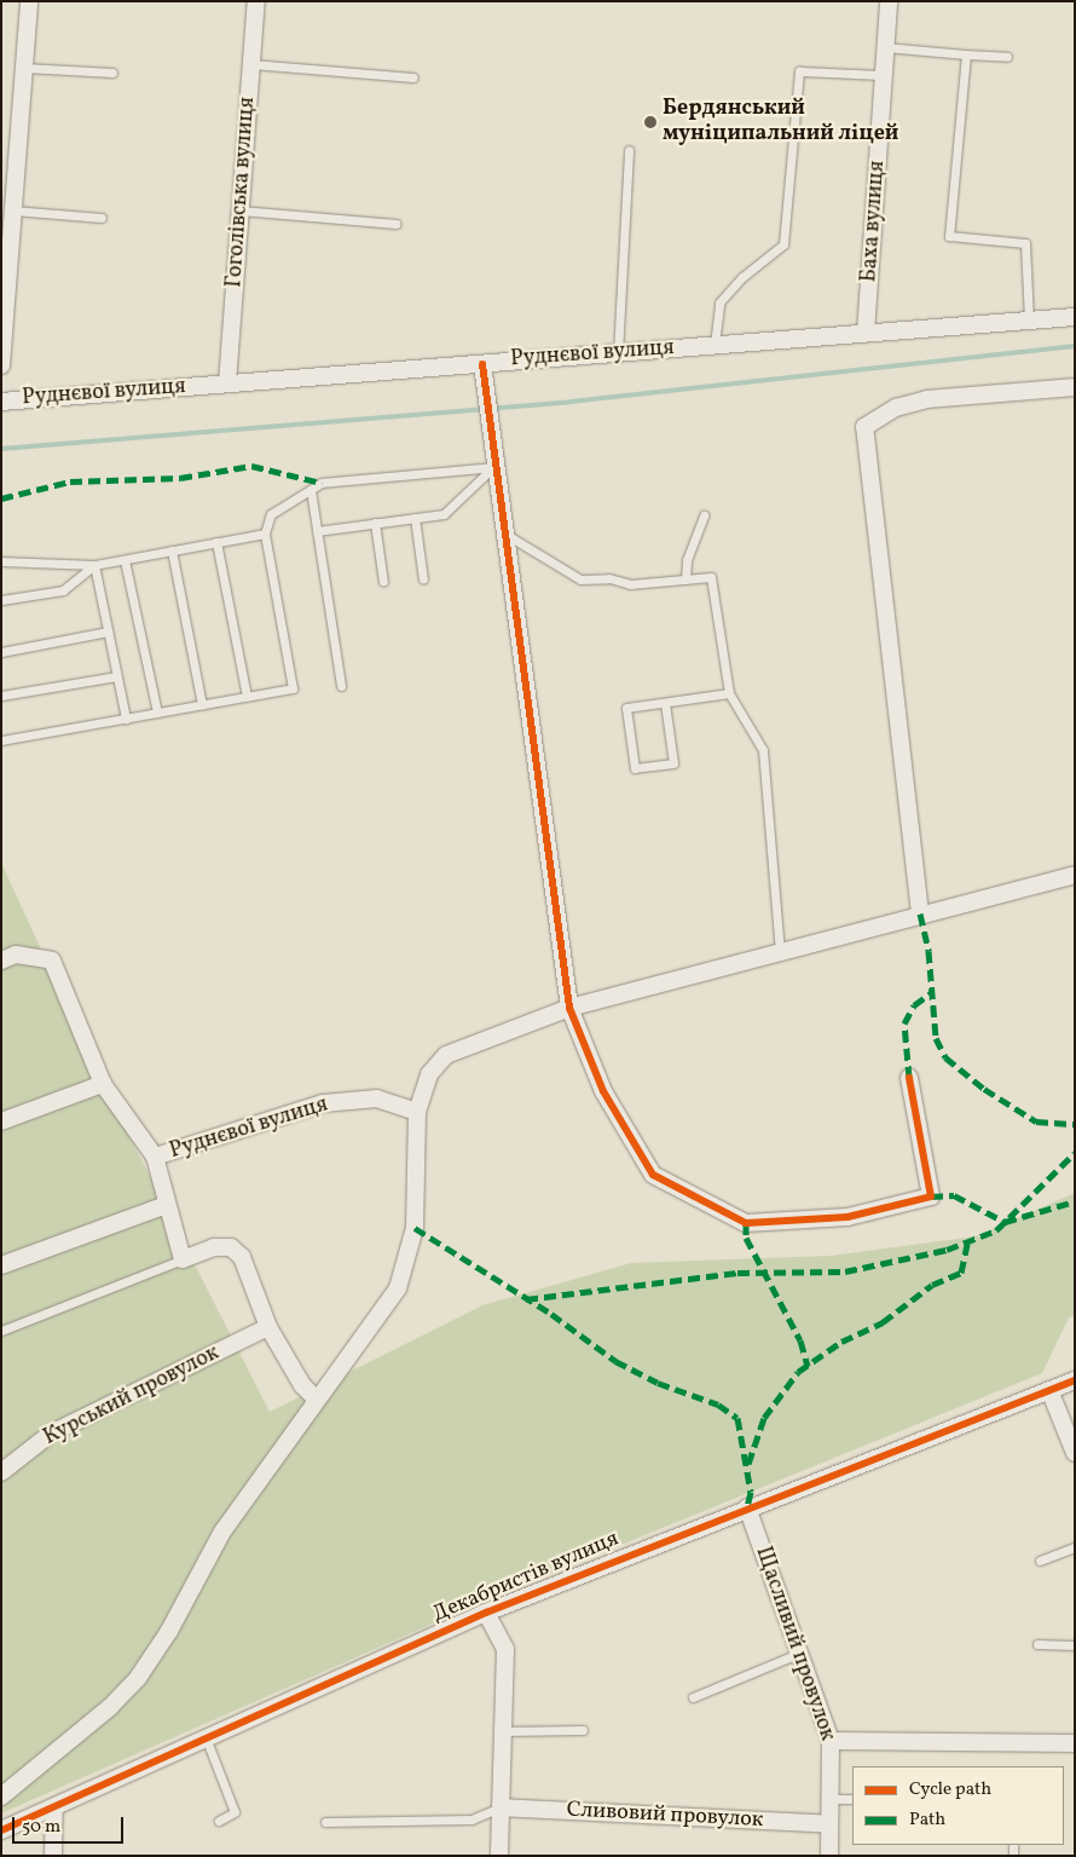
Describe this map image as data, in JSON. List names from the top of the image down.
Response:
{
  "streets": {
    "street": [
      "Гоголівська вулиця",
      "Баха вулиця",
      "Руднєвої вулиця",
      "Курський провулок",
      "Декабристів вулиця",
      "Щасливий провулок",
      "Сливовий провулок"
    ]
  },
  "crossings": [
    ["Гоголівська вулиця", "Руднєвої вулиця"],
    ["Баха вулиця", "Руднєвої вулиця"],
    ["Декабристів вулиця", "Щасливий провулок"],
    ["Щасливий провулок", "Сливовий провулок"]
  ],
  "places": ["Бердянський муніципальний ліцей"],
  "legend": ["Cycle path", "Path"],
  "scale_bar": "50 m"
}
